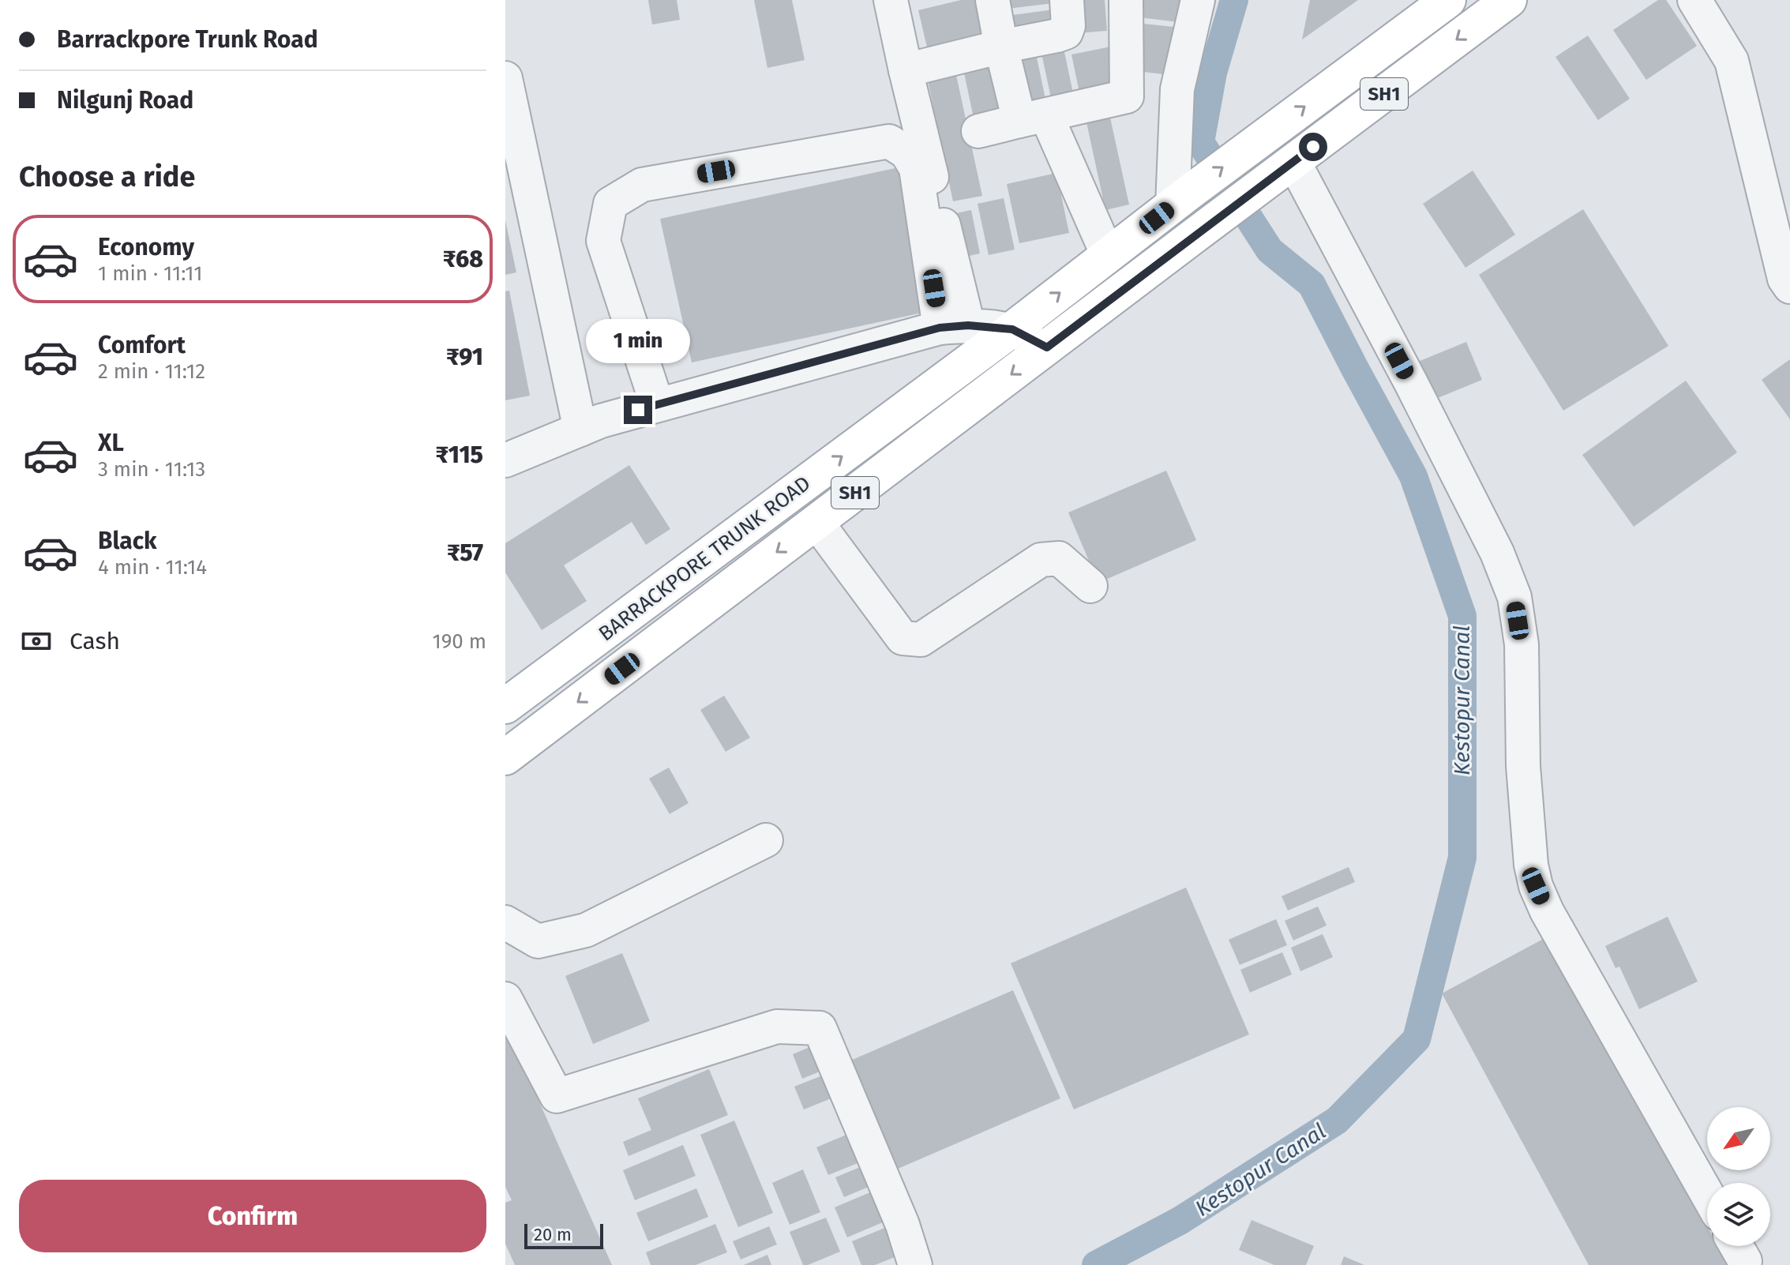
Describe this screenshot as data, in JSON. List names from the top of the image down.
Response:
{
  "streets": {
    "main road": ["SH1", "BARRACKPORE TRUNK ROAD"]
  },
  "water": ["Kestopur Canal"],
  "scale_bar": "20 m",
  "north": "bottom left",
  "page": {
    "banner": ["Barrackpore Trunk Road", "Nilgunj Road"],
    "heading": "Choose a ride",
    "list": [
      {
        "name": "Economy",
        "note": "1 min · 11:11",
        "value": "₹68"
      },
      {
        "name": "Comfort",
        "note": "2 min · 11:12",
        "value": "₹91"
      },
      {
        "name": "XL",
        "note": "3 min · 11:13",
        "value": "₹115"
      },
      {
        "name": "Black",
        "note": "4 min · 11:14",
        "value": "₹57"
      }
    ],
    "bubble": "1 min",
    "pay": ["Cash", "190 m"],
    "buttons": "Confirm",
    "scale": "20 m"
  }
}
